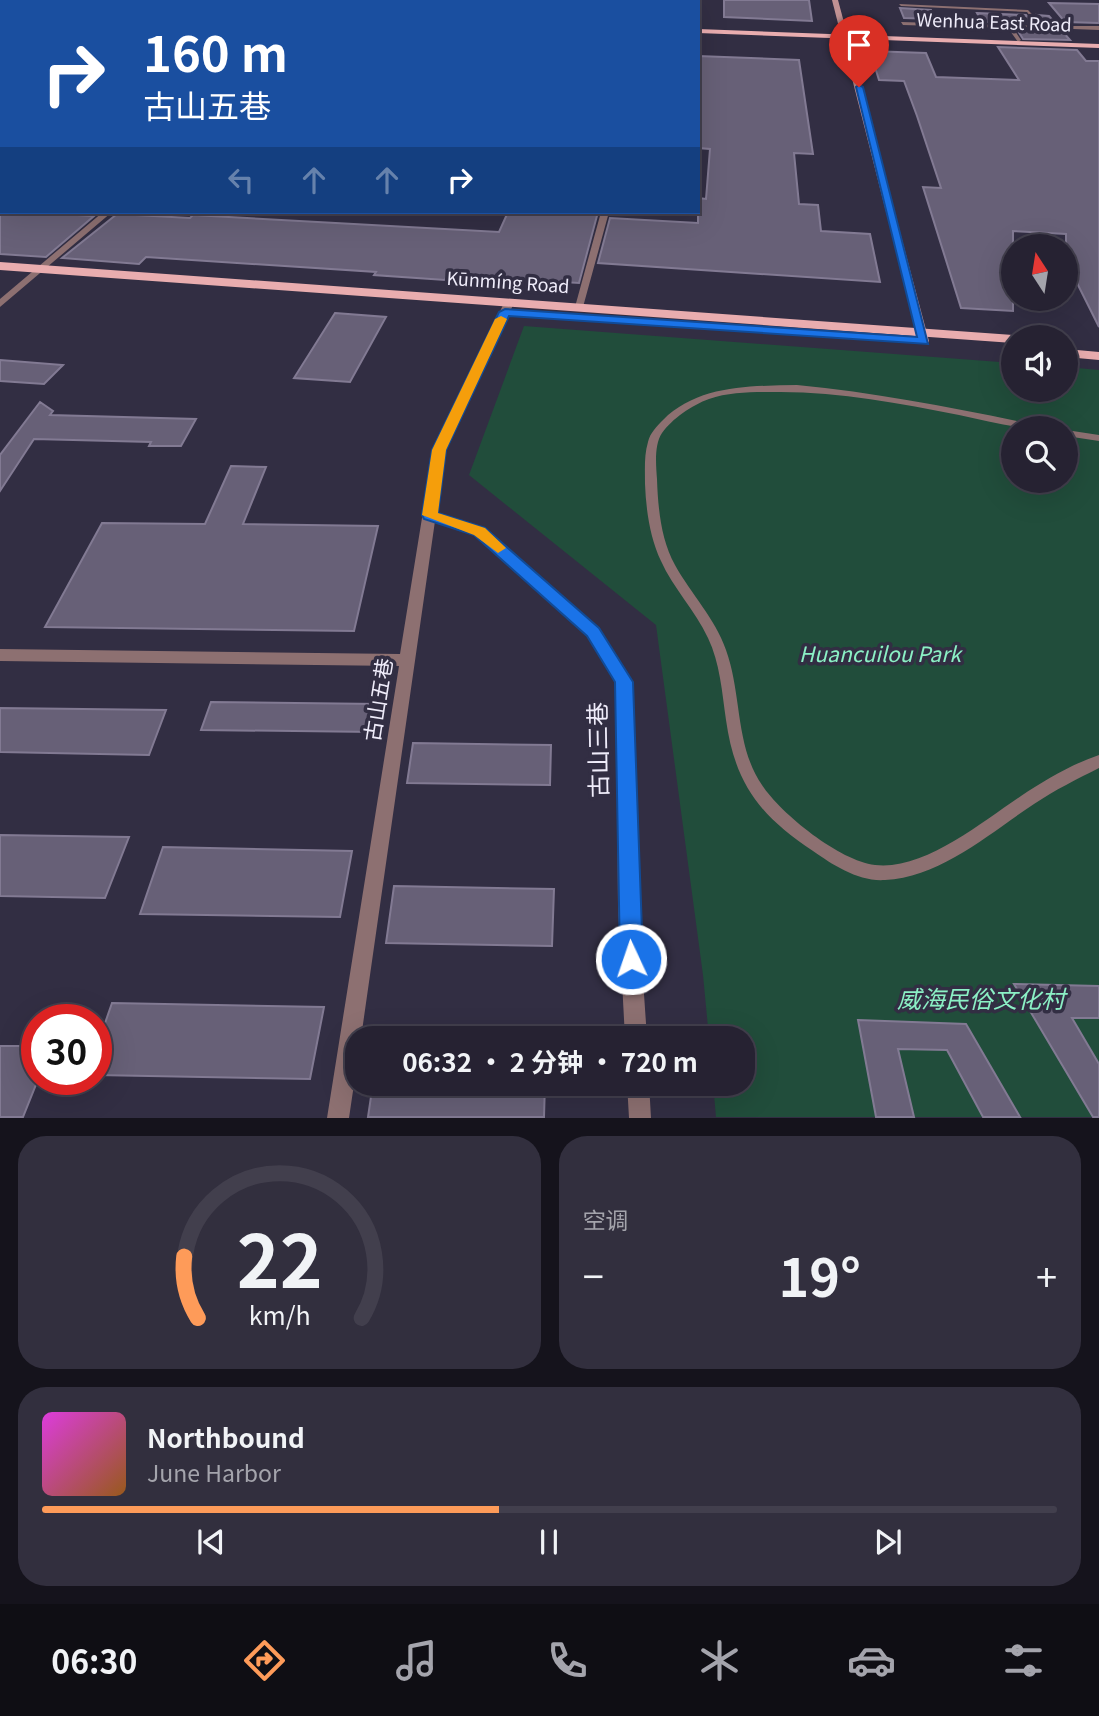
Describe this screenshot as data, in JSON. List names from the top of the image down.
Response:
{
  "streets": {
    "main road": ["Wenhua East Road", "Kūnmíng Road"],
    "street": ["古山五巷", "古山三巷"]
  },
  "crossings": [
    ["Kūnmíng Road", "古山五巷"],
    ["古山五巷", "古山三巷"]
  ],
  "parks": ["Huancuilou Park", "威海民俗文化村"],
  "north": "top",
  "page": {
    "turn": ["160 m", "古山五巷"],
    "limit": "30",
    "trip": "06:32 · 2 分钟 · 720 m",
    "tile": "空调",
    "heat": ["−", "19°", "+"],
    "song": ["Northbound", "June Harbor"],
    "tabs": "06:30",
    "gauge": ["22", "km/h"]
  }
}
